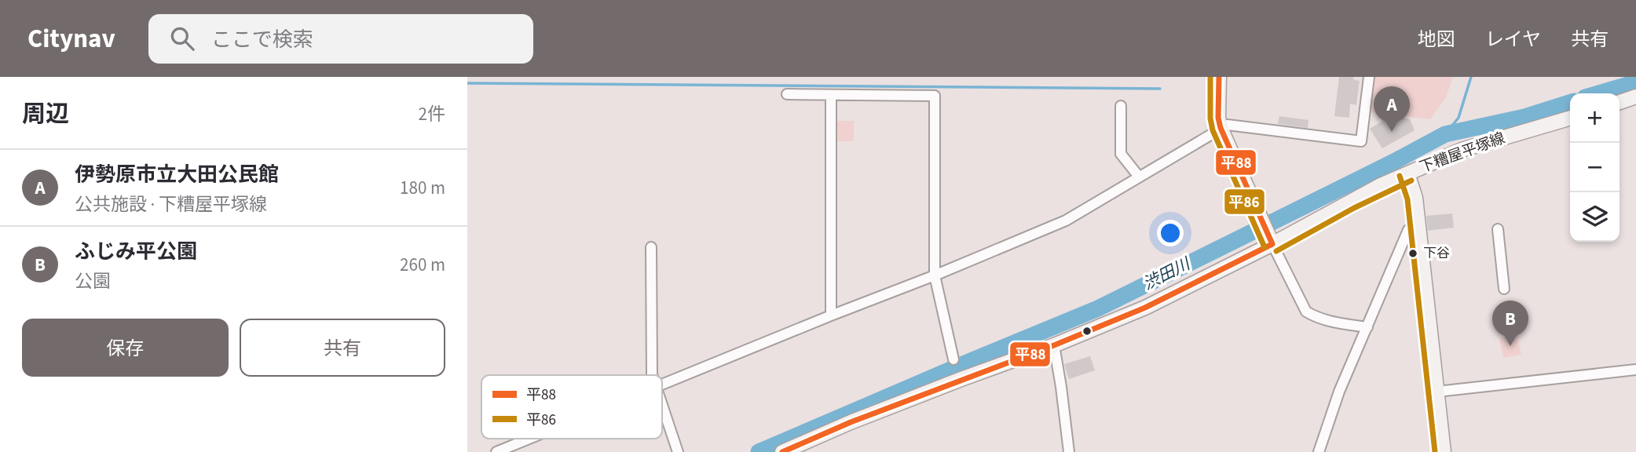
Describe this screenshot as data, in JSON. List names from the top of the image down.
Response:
{
  "streets": {
    "main road": ["下糟屋平塚線"]
  },
  "water": ["渋田川"],
  "places": ["下谷"],
  "lines": ["transit line 平88", "transit line 平86"],
  "legend": ["平88", "平86"],
  "page": {
    "header": "Citynav",
    "search": "ここで検索",
    "nav": ["地図", "レイヤ", "共有"],
    "heading": ["周辺", "2件"],
    "pins": ["A", "B"],
    "map_buttons": ["+", "−"],
    "list": [
      {
        "mark": "A",
        "name": "伊勢原市立大田公民館",
        "note": "公共施設 · 下糟屋平塚線",
        "value": "180 m"
      },
      {
        "mark": "B",
        "name": "ふじみ平公園",
        "note": "公園",
        "value": "260 m"
      }
    ],
    "buttons": ["保存", "共有"]
  }
}
